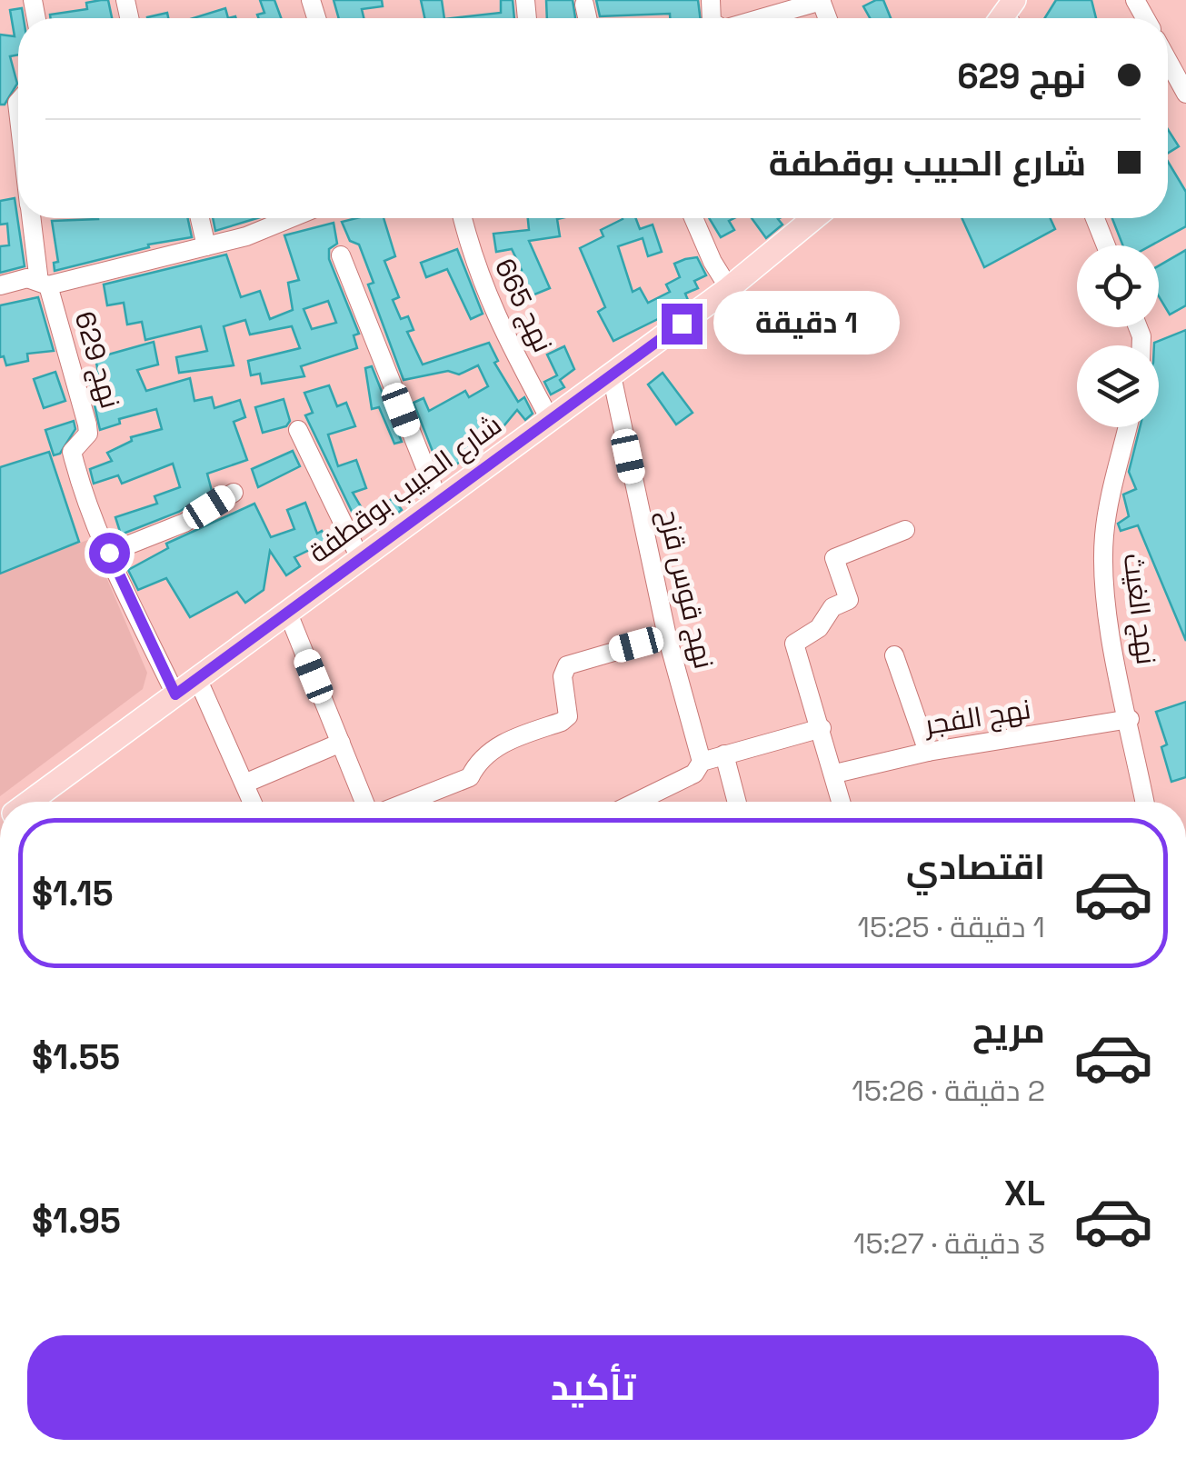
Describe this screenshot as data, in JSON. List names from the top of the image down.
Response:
{
  "streets": {
    "main road": ["شارع الحبيب بوقطفة"],
    "street": [
      "نهج 665",
      "نهج 629",
      "نهج قوس قزح",
      "نهج الغيث",
      "نهج الفجر"
    ]
  },
  "crossings": [
    ["نهج 665", "شارع الحبيب بوقطفة"],
    ["نهج 629", "شارع الحبيب بوقطفة"],
    ["شارع الحبيب بوقطفة", "نهج قوس قزح"],
    ["نهج الغيث", "نهج الفجر"]
  ],
  "page": {
    "banner": ["نهج 629", "شارع الحبيب بوقطفة"],
    "bubble": "1 دقيقة",
    "list": [
      {
        "name": "اقتصادي",
        "note": "1 دقيقة · 15:25",
        "value": "$1.15"
      },
      {
        "name": "مريح",
        "note": "2 دقيقة · 15:26",
        "value": "$1.55"
      },
      {
        "name": "XL",
        "note": "3 دقيقة · 15:27",
        "value": "$1.95"
      }
    ],
    "buttons": "تأكيد"
  }
}
